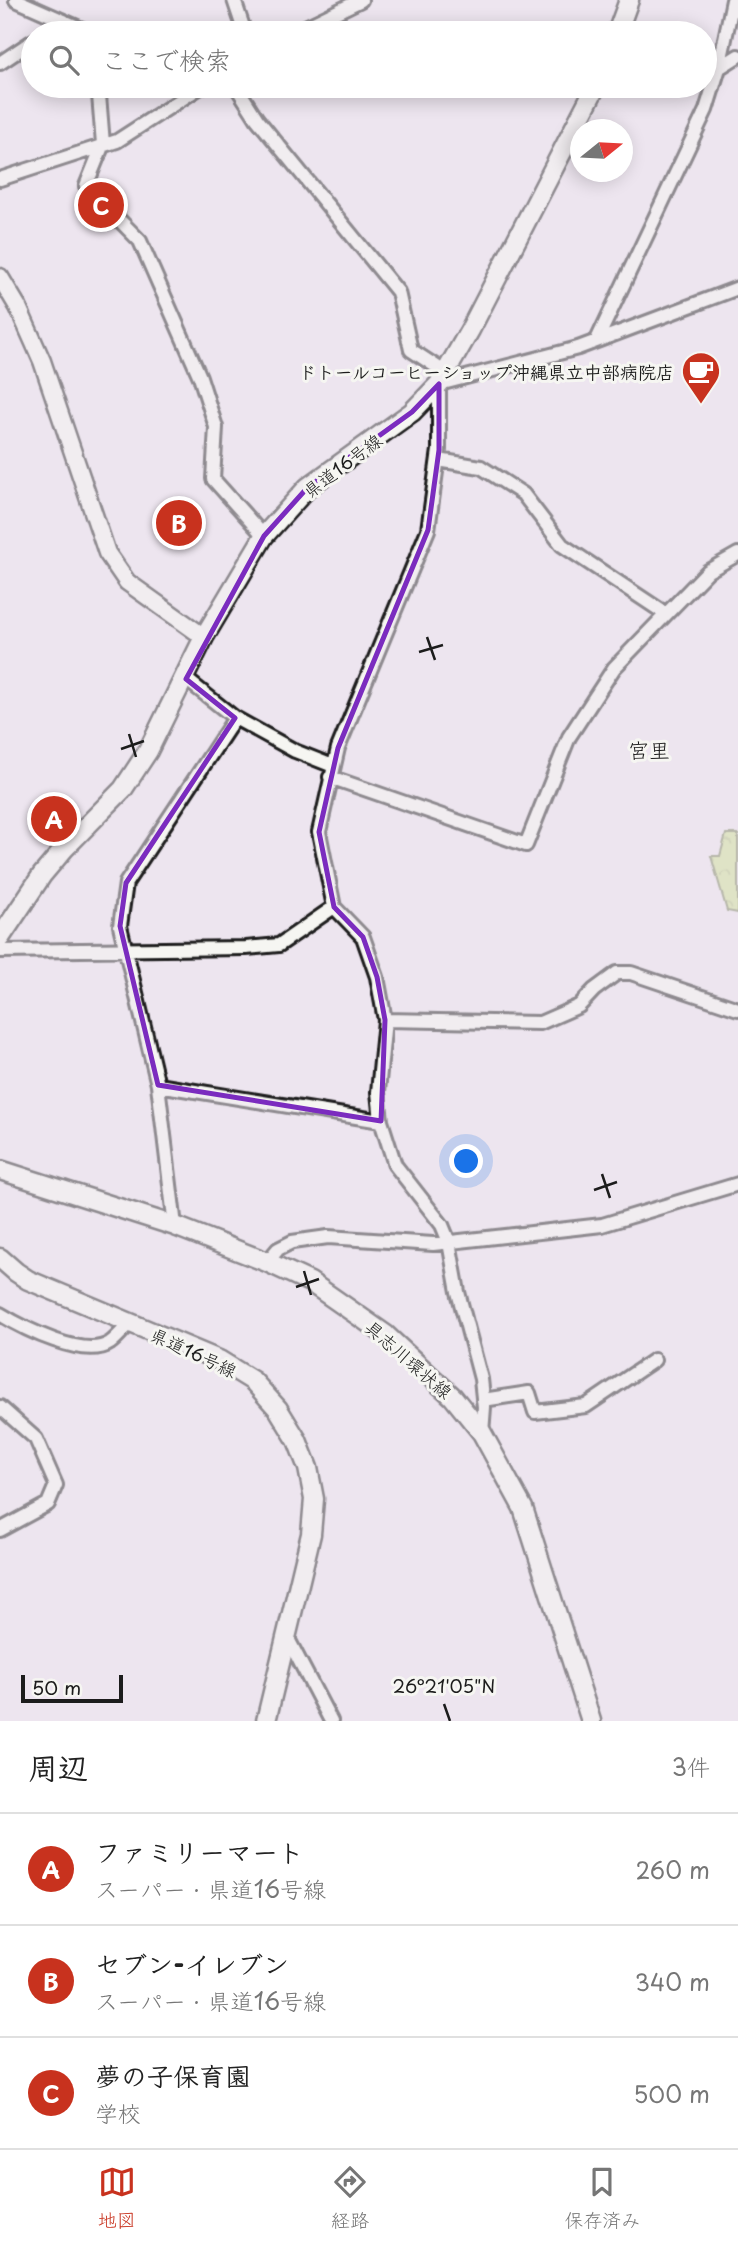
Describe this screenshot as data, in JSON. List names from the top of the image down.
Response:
{
  "streets": {
    "main road": ["県道16号線", "具志川環状線"]
  },
  "districts": ["宮里"],
  "places": {
    "cafe": ["ドトールコーヒーショップ沖縄県立中部病院店"]
  },
  "scale_bar": "50 m",
  "north": "right",
  "page": {
    "search": "ここで検索",
    "pins": ["C", "B", "A"],
    "scale": "50 m",
    "heading": ["周辺", "3件"],
    "list": [
      {
        "mark": "A",
        "name": "ファミリーマート",
        "note": "スーパー · 県道16号線",
        "value": "260 m"
      },
      {
        "mark": "B",
        "name": "セブン-イレブン",
        "note": "スーパー · 県道16号線",
        "value": "340 m"
      },
      {
        "mark": "C",
        "name": "夢の子保育園",
        "note": "学校",
        "value": "500 m"
      }
    ],
    "nav": ["地図", "経路", "保存済み"]
  },
  "coordinates": ["26°21'05\"N"]
}
